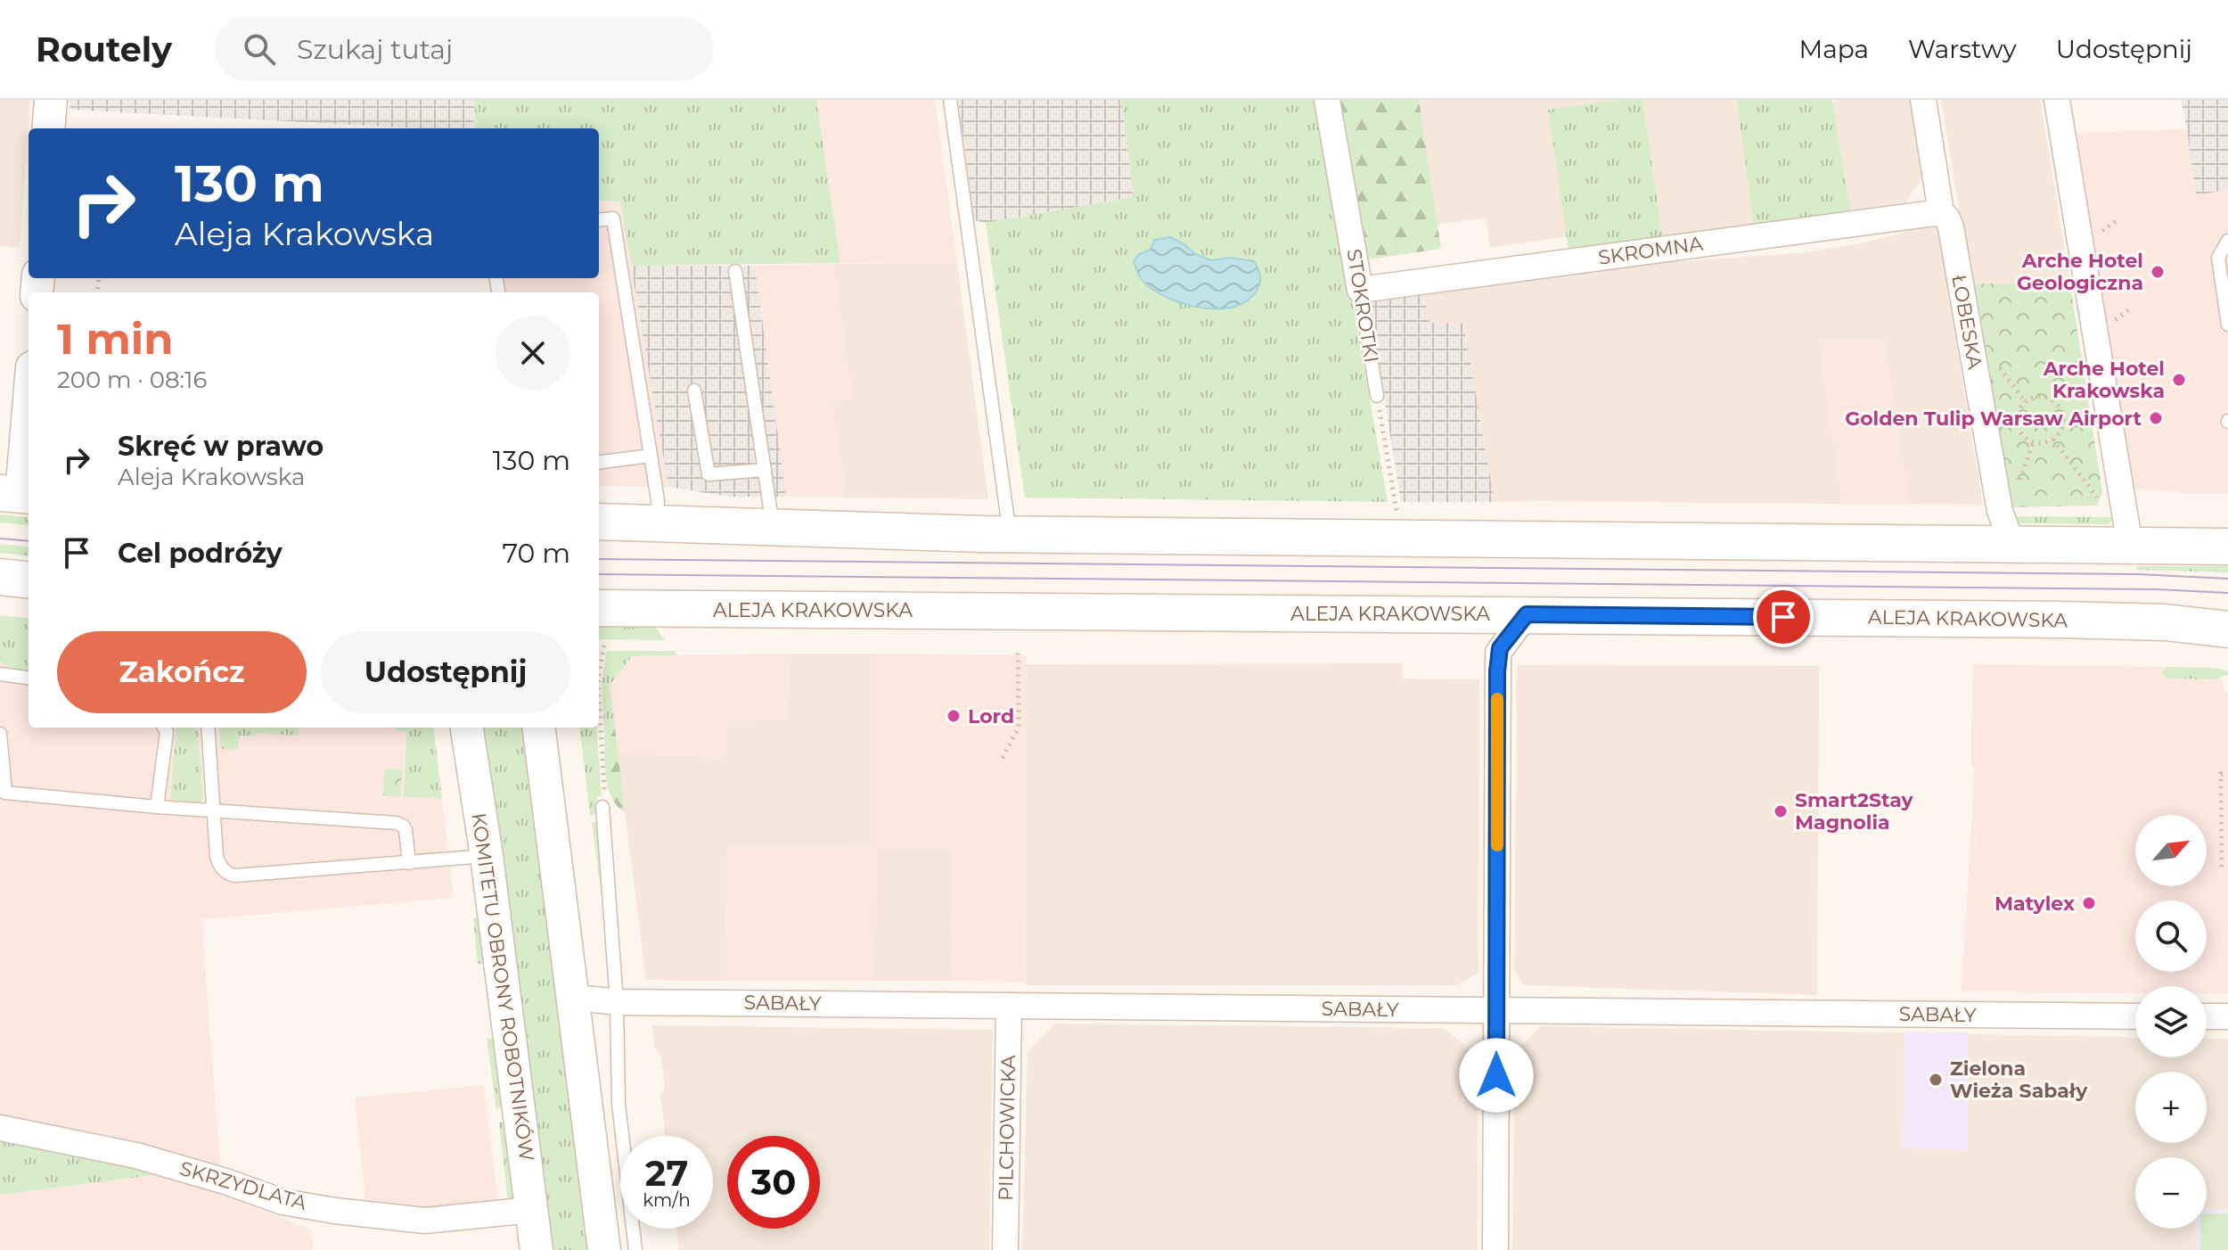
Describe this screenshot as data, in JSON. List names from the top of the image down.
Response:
{
  "streets": {
    "main road": ["ALEJA KRAKOWSKA"],
    "street": [
      "SKROMNA",
      "STOKROTKI",
      "ŁOBESKA",
      "KOMITETU OBRONY ROBOTNIKÓW",
      "SABAŁY",
      "PILCHOWICKA",
      "SKRZYDLATA"
    ]
  },
  "crossings": [
    ["SKROMNA", "STOKROTKI"],
    ["SKROMNA", "ŁOBESKA"],
    ["KOMITETU OBRONY ROBOTNIKÓW", "SKRZYDLATA"],
    ["SABAŁY", "PILCHOWICKA"]
  ],
  "places": [
    "Arche Hotel Geologiczna",
    "Arche Hotel Krakowska",
    "Golden Tulip Warsaw Airport",
    "Lord",
    "Smart2Stay Magnolia",
    "Matylex",
    "Zielona Wieża Sabały"
  ],
  "north": "top right",
  "page": {
    "header": "Routely",
    "search": "Szukaj tutaj",
    "nav": ["Mapa", "Warstwy", "Udostępnij"],
    "turn": ["130 m", "Aleja Krakowska"],
    "heading": ["1 min", "200 m · 08:16"],
    "list": [
      {
        "name": "Skręć w prawo",
        "note": "Aleja Krakowska",
        "value": "130 m"
      },
      {
        "name": "Cel podróży",
        "value": "70 m"
      }
    ],
    "buttons": ["Zakończ", "Udostępnij"],
    "map_buttons": ["+", "−"],
    "speed": "27 km/h",
    "limit": "30"
  }
}
